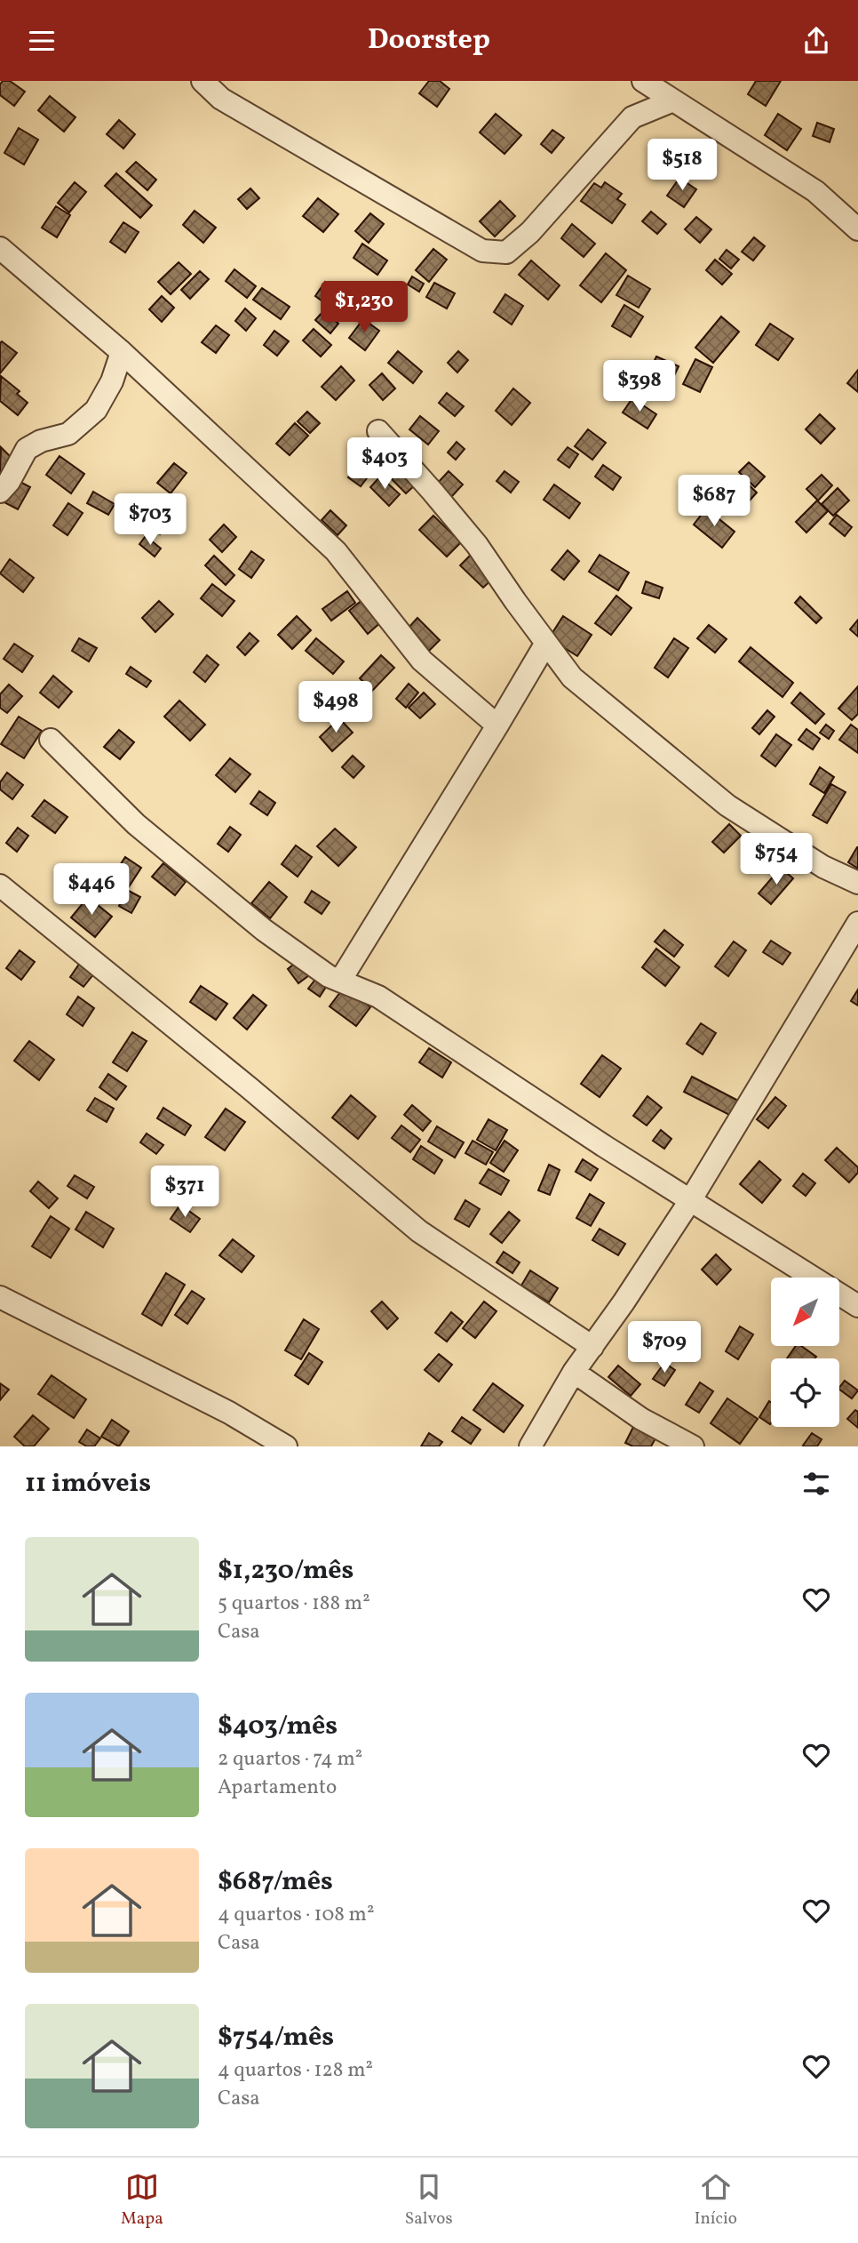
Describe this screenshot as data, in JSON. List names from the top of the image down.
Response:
{
  "north": "bottom left",
  "page": {
    "header": "Doorstep",
    "price": [
      "$518",
      "$1,230",
      "$398",
      "$403",
      "$687",
      "$703",
      "$498",
      "$754",
      "$446",
      "$371",
      "$709"
    ],
    "heading": "11 imóveis",
    "list": [
      {
        "name": "$1,230/mês",
        "note": "5 quartos · 188 m² · Casa"
      },
      {
        "name": "$403/mês",
        "note": "2 quartos · 74 m² · Apartamento"
      },
      {
        "name": "$687/mês",
        "note": "4 quartos · 108 m² · Casa"
      },
      {
        "name": "$754/mês",
        "note": "4 quartos · 128 m² · Casa"
      }
    ],
    "tabs": ["Mapa", "Salvos", "Início"]
  }
}
